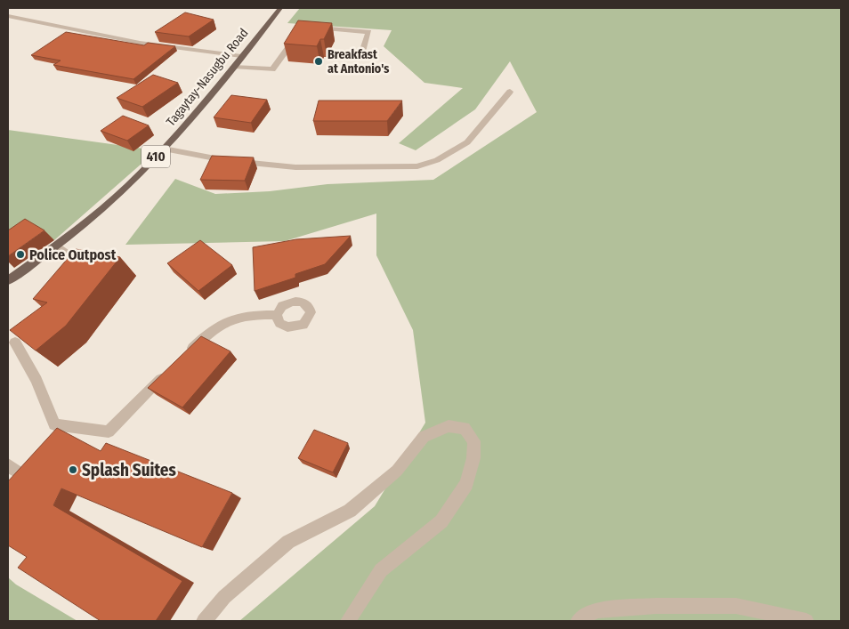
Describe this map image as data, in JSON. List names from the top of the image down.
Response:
{
  "streets": {
    "main road": ["Tagaytay-Nasugbu Road", "410"]
  },
  "places": ["Breakfast at Antonio's", "Police Outpost", "Splash Suites"]
}
